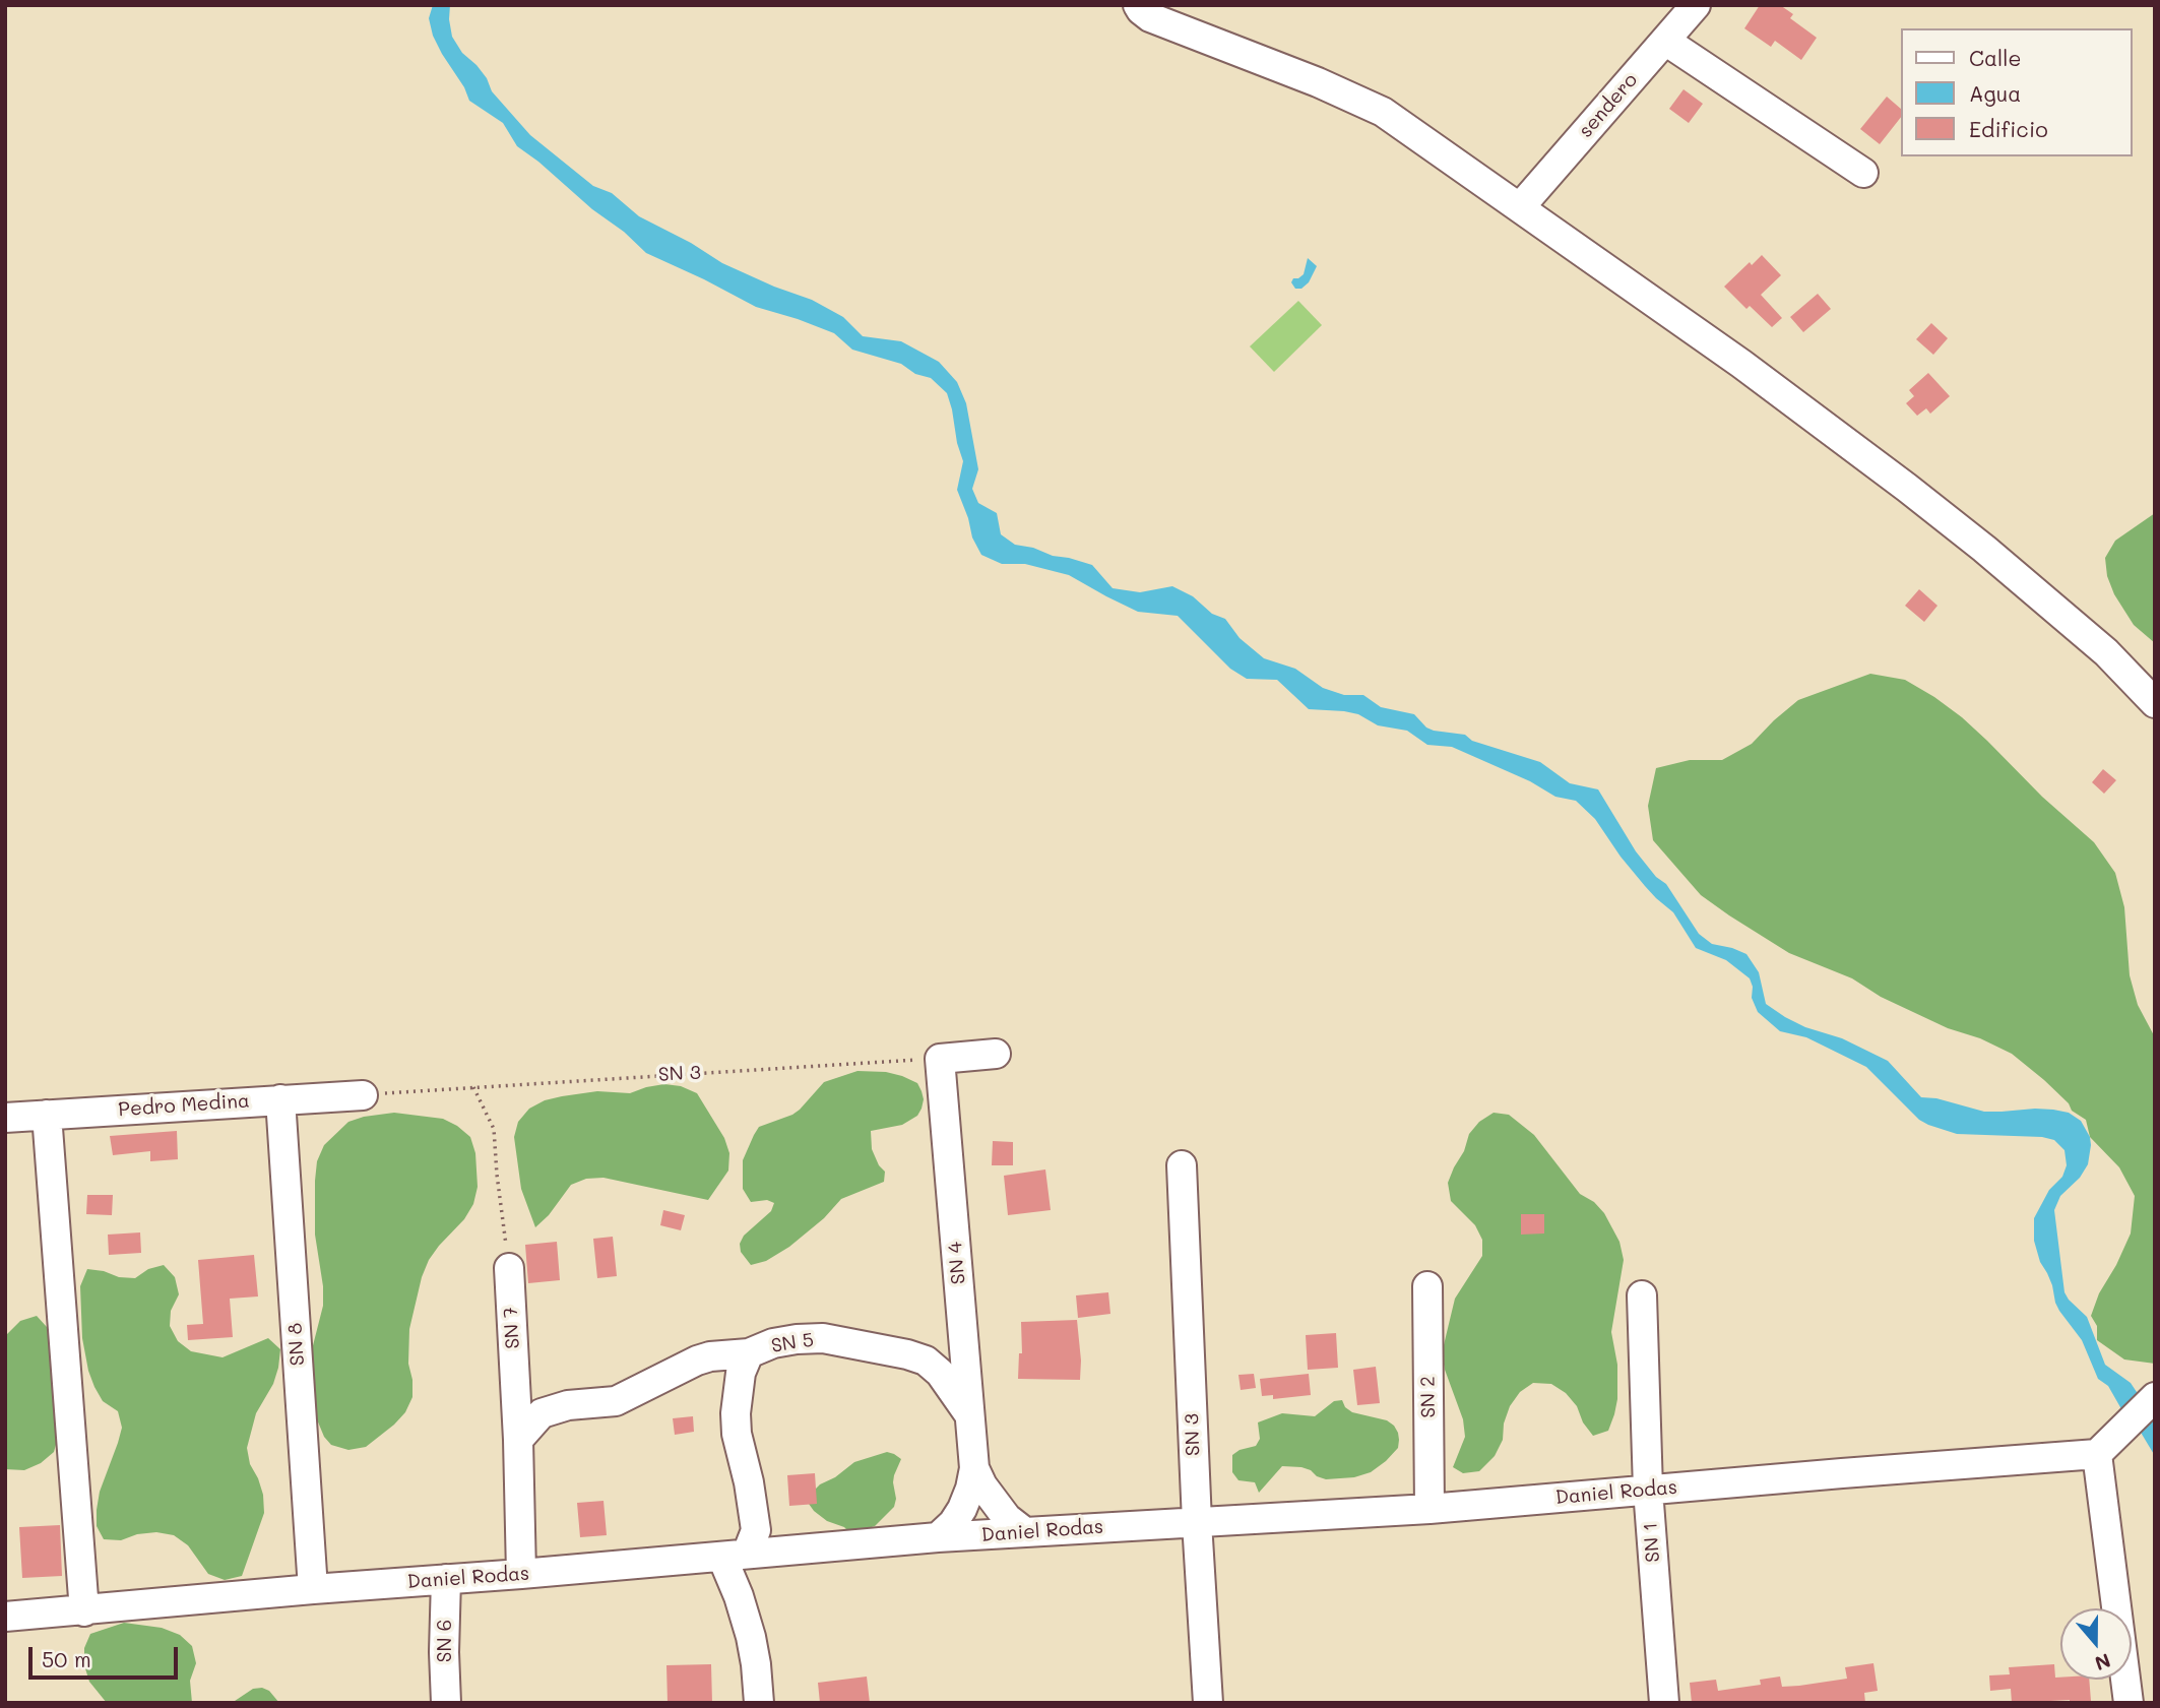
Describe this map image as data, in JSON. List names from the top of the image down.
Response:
{
  "streets": {
    "street": [
      "sendero",
      "SN 3",
      "Pedro Medina",
      "SN 4",
      "SN 7",
      "SN 5",
      "SN 8",
      "SN 2",
      "Daniel Rodas",
      "SN 1",
      "SN 6"
    ]
  },
  "crossings": [
    ["SN 3", "Pedro Medina"],
    ["SN 3", "SN 4"],
    ["SN 3", "Daniel Rodas"],
    ["Pedro Medina", "SN 8"],
    ["SN 4", "SN 5"],
    ["SN 4", "Daniel Rodas"],
    ["SN 7", "Daniel Rodas"],
    ["SN 5", "Daniel Rodas"],
    ["SN 8", "Daniel Rodas"],
    ["SN 2", "Daniel Rodas"],
    ["Daniel Rodas", "SN 1"],
    ["Daniel Rodas", "SN 6"]
  ],
  "legend": ["Calle", "Agua", "Edificio"],
  "scale_bar": "50 m",
  "north": "bottom"
}
